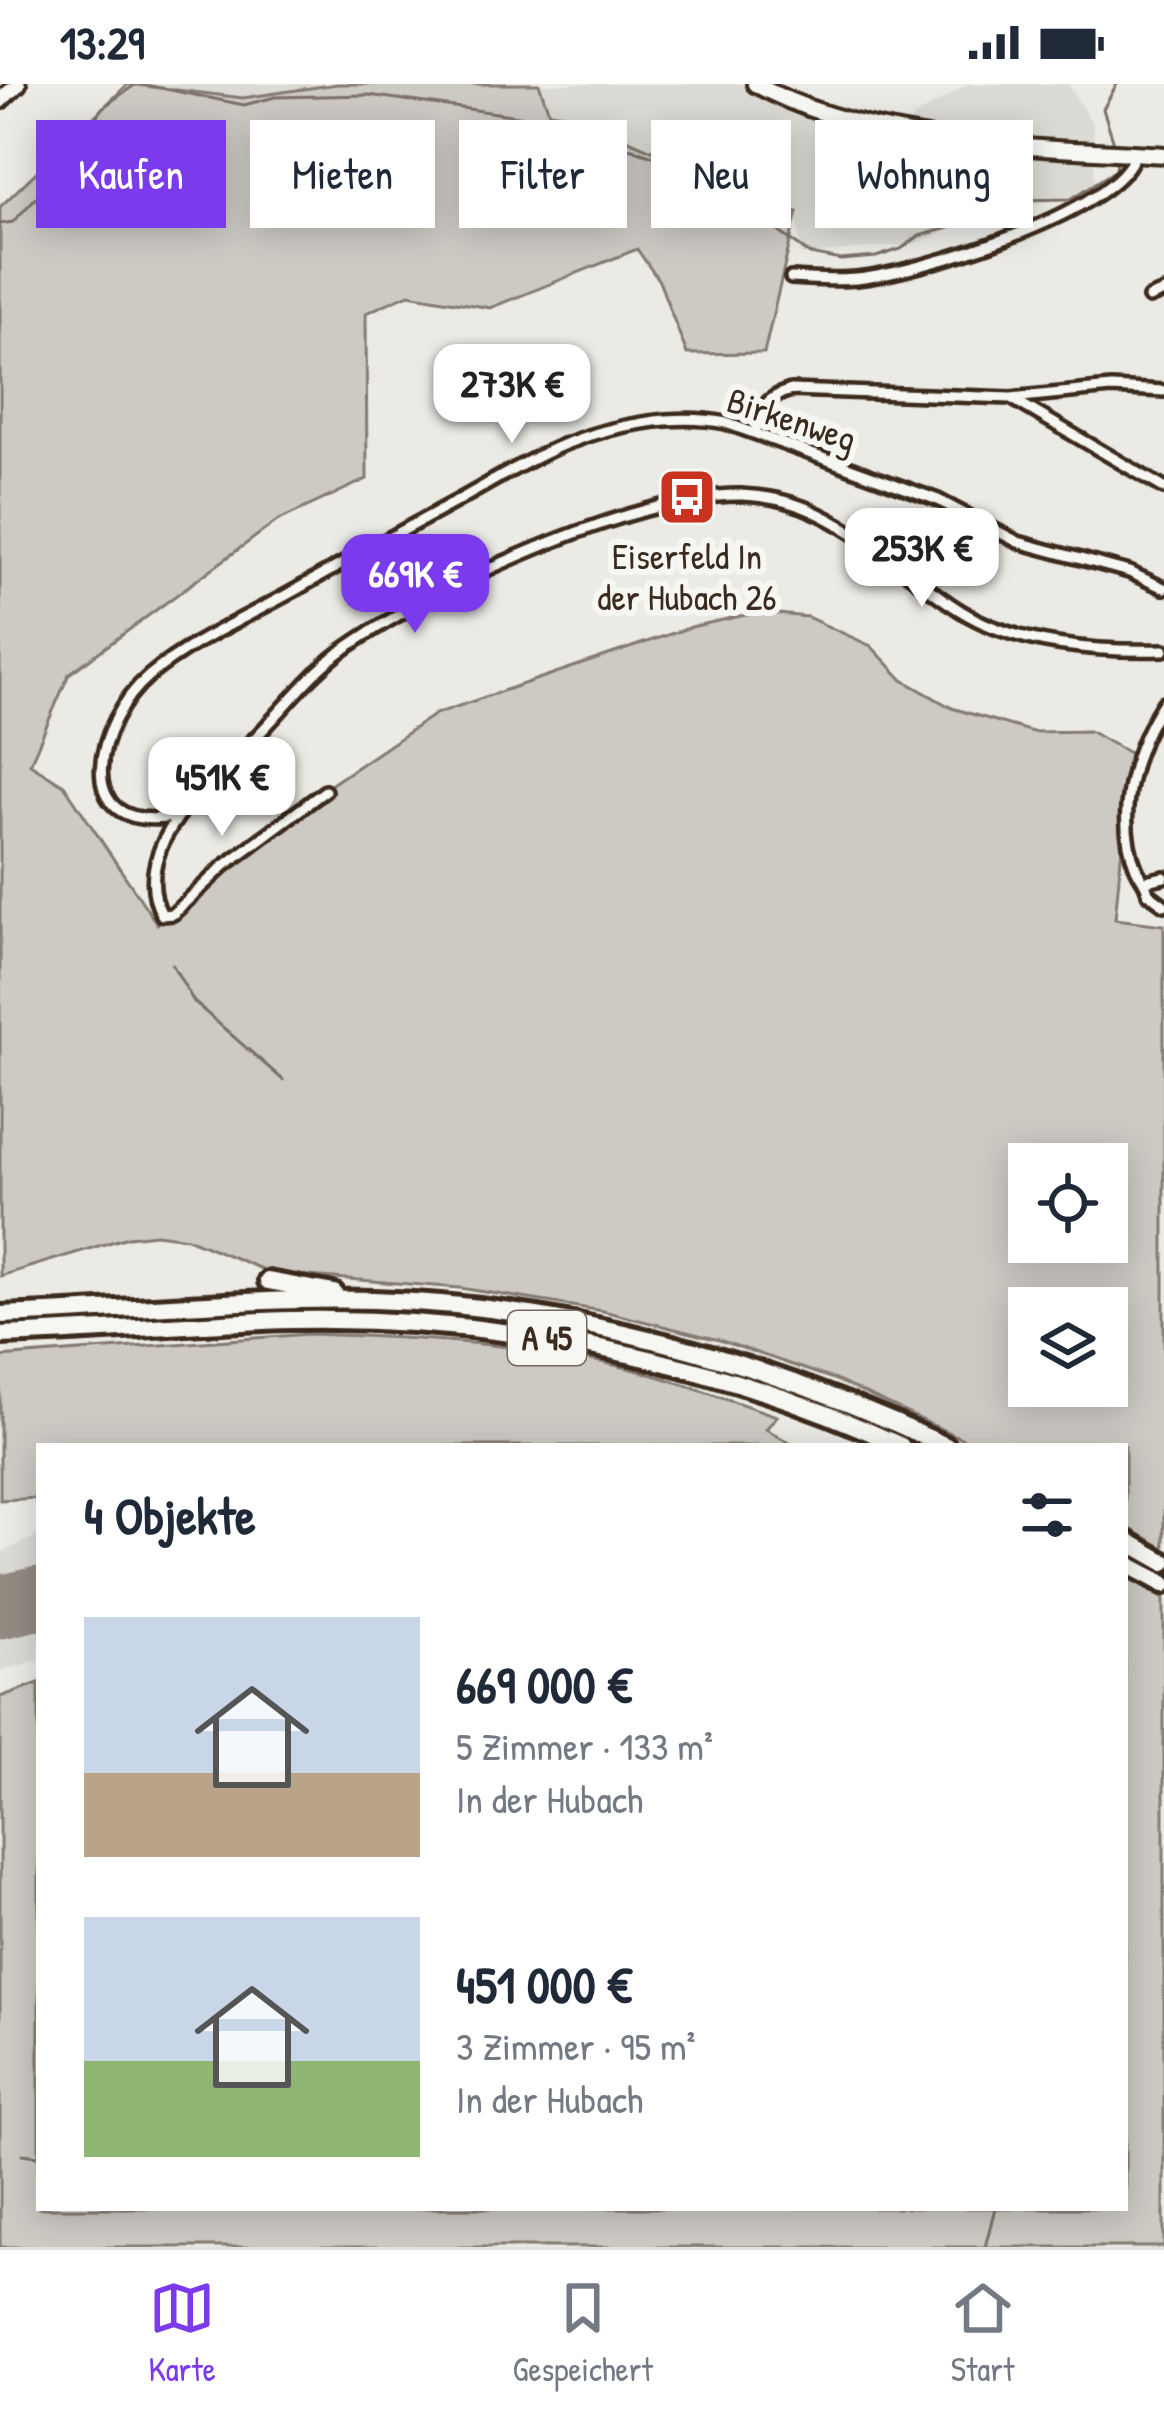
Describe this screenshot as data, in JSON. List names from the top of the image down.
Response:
{
  "streets": {
    "highway": ["A 45"],
    "street": ["Birkenweg"]
  },
  "places": {
    "bus stop": ["Eiserfeld In der Hubach 26"]
  },
  "page": {
    "status": "13:29",
    "chip": [
      "Kaufen",
      "Mieten",
      "Filter",
      "Neu",
      "Wohnung"
    ],
    "price": [
      "273K €",
      "253K €",
      "669K €",
      "451K €"
    ],
    "heading": "4 Objekte",
    "list": [
      {
        "name": "669 000 €",
        "note": "5 Zimmer · 133 m² · In der Hubach"
      },
      {
        "name": "451 000 €",
        "note": "3 Zimmer · 95 m² · In der Hubach"
      }
    ],
    "tabs": ["Karte", "Gespeichert", "Start"]
  }
}
